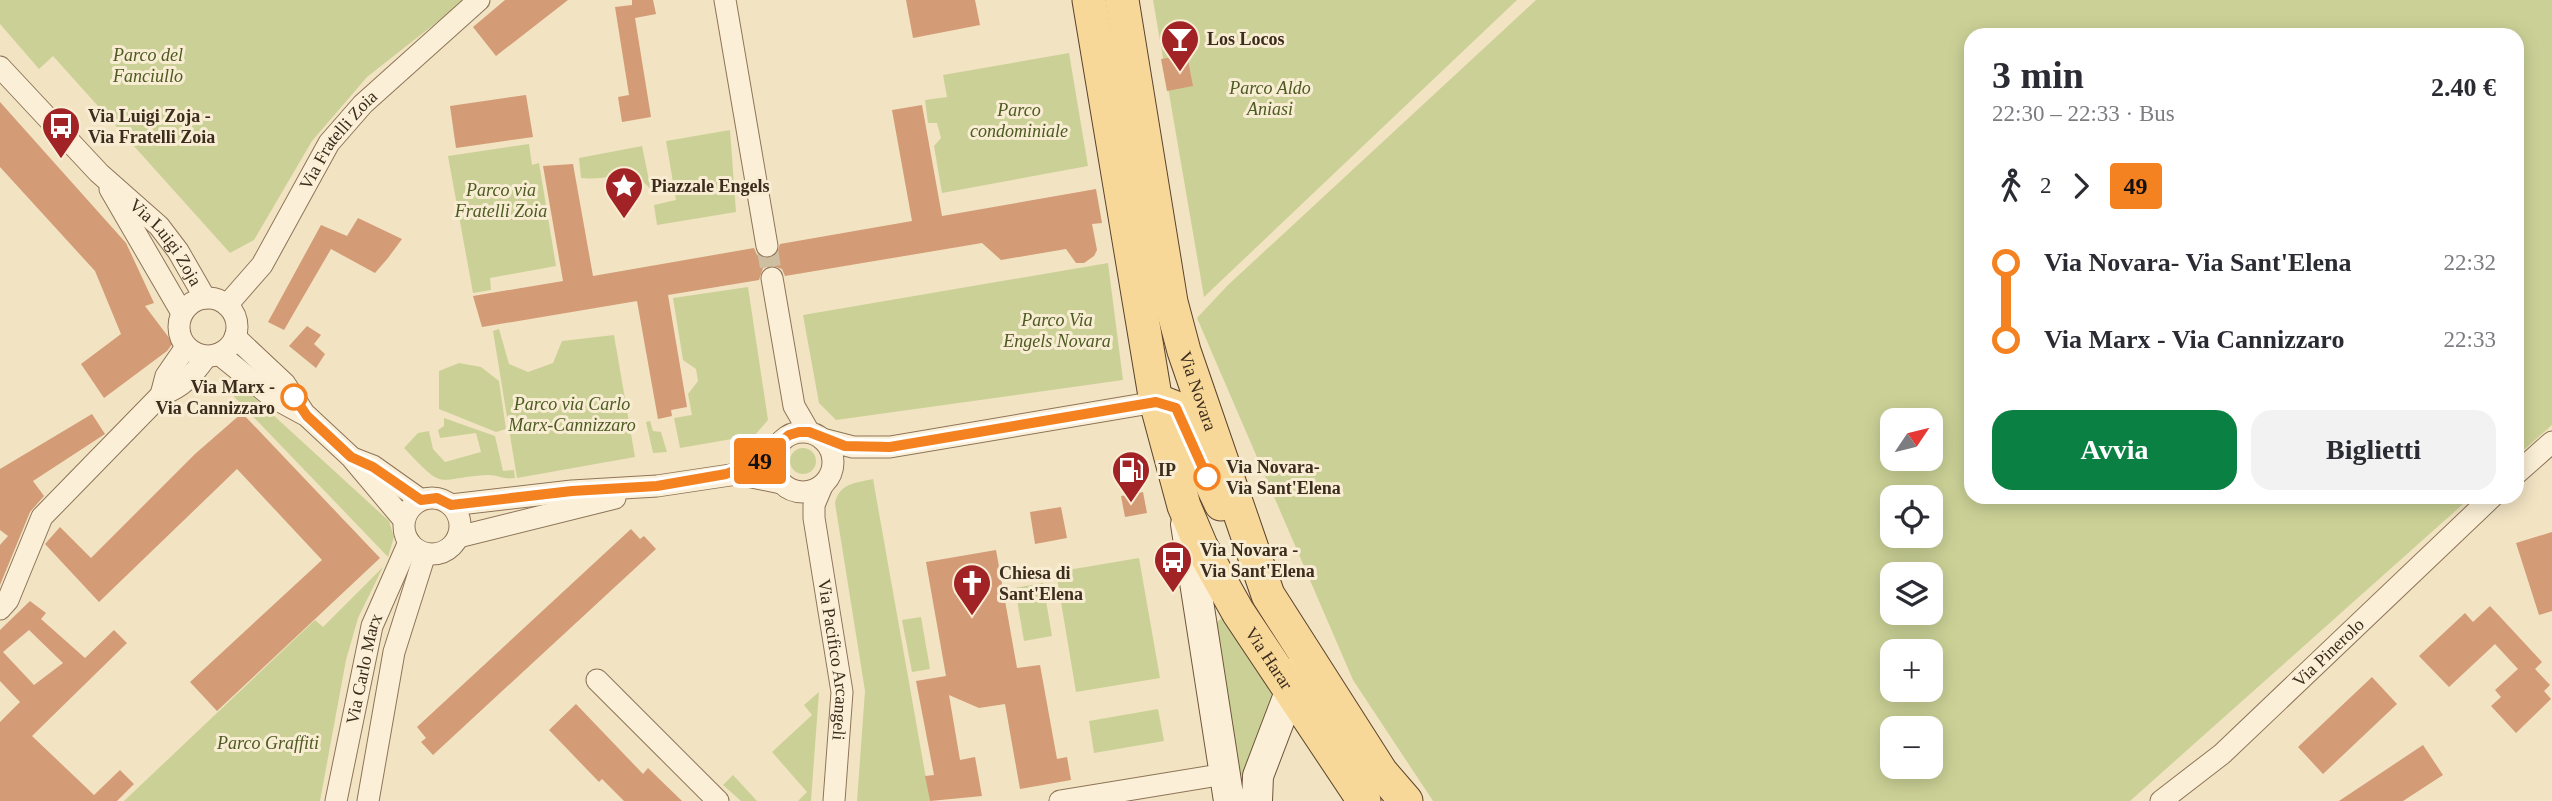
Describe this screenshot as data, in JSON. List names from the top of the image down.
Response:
{
  "streets": {
    "main road": ["Via Novara", "Via Harar"],
    "street": [
      "Via Fratelli Zoia",
      "Via Luigi Zoja",
      "Via Pinerolo",
      "Via Pacifico Arcangeli",
      "Via Carlo Marx"
    ]
  },
  "crossings": [
    ["Via Fratelli Zoia", "Via Luigi Zoja"],
    ["Via Novara", "Via Harar"]
  ],
  "parks": [
    "Parco del Fanciullo",
    "Parco Aldo Aniasi",
    "Parco condominiale",
    "Parco via Fratelli Zoia",
    "Parco Via Engels Novara",
    "Parco via Carlo Marx-Cannizzaro",
    "Parco Graffiti"
  ],
  "places": {
    "bar": ["Los Locos"],
    "bus stop": ["Via Luigi Zoja - Via Fratelli Zoia", "Via Novara - Via Sant'Elena"],
    "place": ["Piazzale Engels"],
    "other": ["Via Marx - Via Cannizzaro", "Via Novara- Via Sant'Elena"],
    "fuel station": ["IP"],
    "church": ["Chiesa di Sant'Elena"]
  },
  "lines": ["bus line 49"],
  "north": "top right",
  "page": {
    "on_map": "49",
    "heading": ["3 min", "22:30 – 22:33 · Bus", "2.40 €"],
    "legs": ["2", "49"],
    "list": [
      {
        "name": "Via Novara- Via Sant'Elena",
        "value": "22:32"
      },
      {
        "name": "Via Marx - Via Cannizzaro",
        "value": "22:33"
      }
    ],
    "buttons": ["Avvia", "Biglietti"],
    "map_buttons": ["+", "−"]
  }
}
